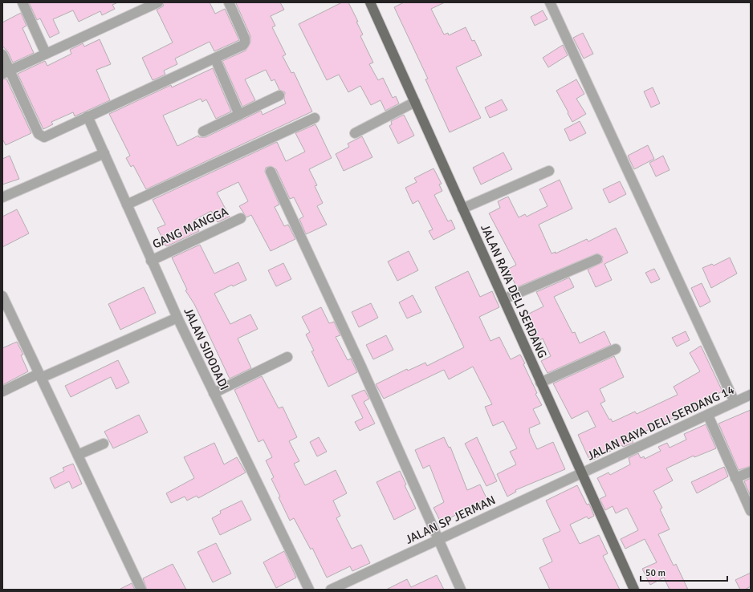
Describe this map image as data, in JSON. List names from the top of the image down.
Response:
{
  "streets": {
    "main road": ["JALAN RAYA DELI SERDANG"],
    "street": [
      "GANG MANGGA",
      "JALAN SIDODADI",
      "JALAN RAYA DELI SERDANG 14",
      "JALAN SP JERMAN"
    ]
  },
  "crossings": [
    ["GANG MANGGA", "JALAN SIDODADI"],
    ["JALAN RAYA DELI SERDANG", "JALAN RAYA DELI SERDANG 14"],
    ["JALAN RAYA DELI SERDANG", "JALAN SP JERMAN"],
    ["JALAN RAYA DELI SERDANG 14", "JALAN SP JERMAN"]
  ],
  "scale_bar": "50 m"
}
